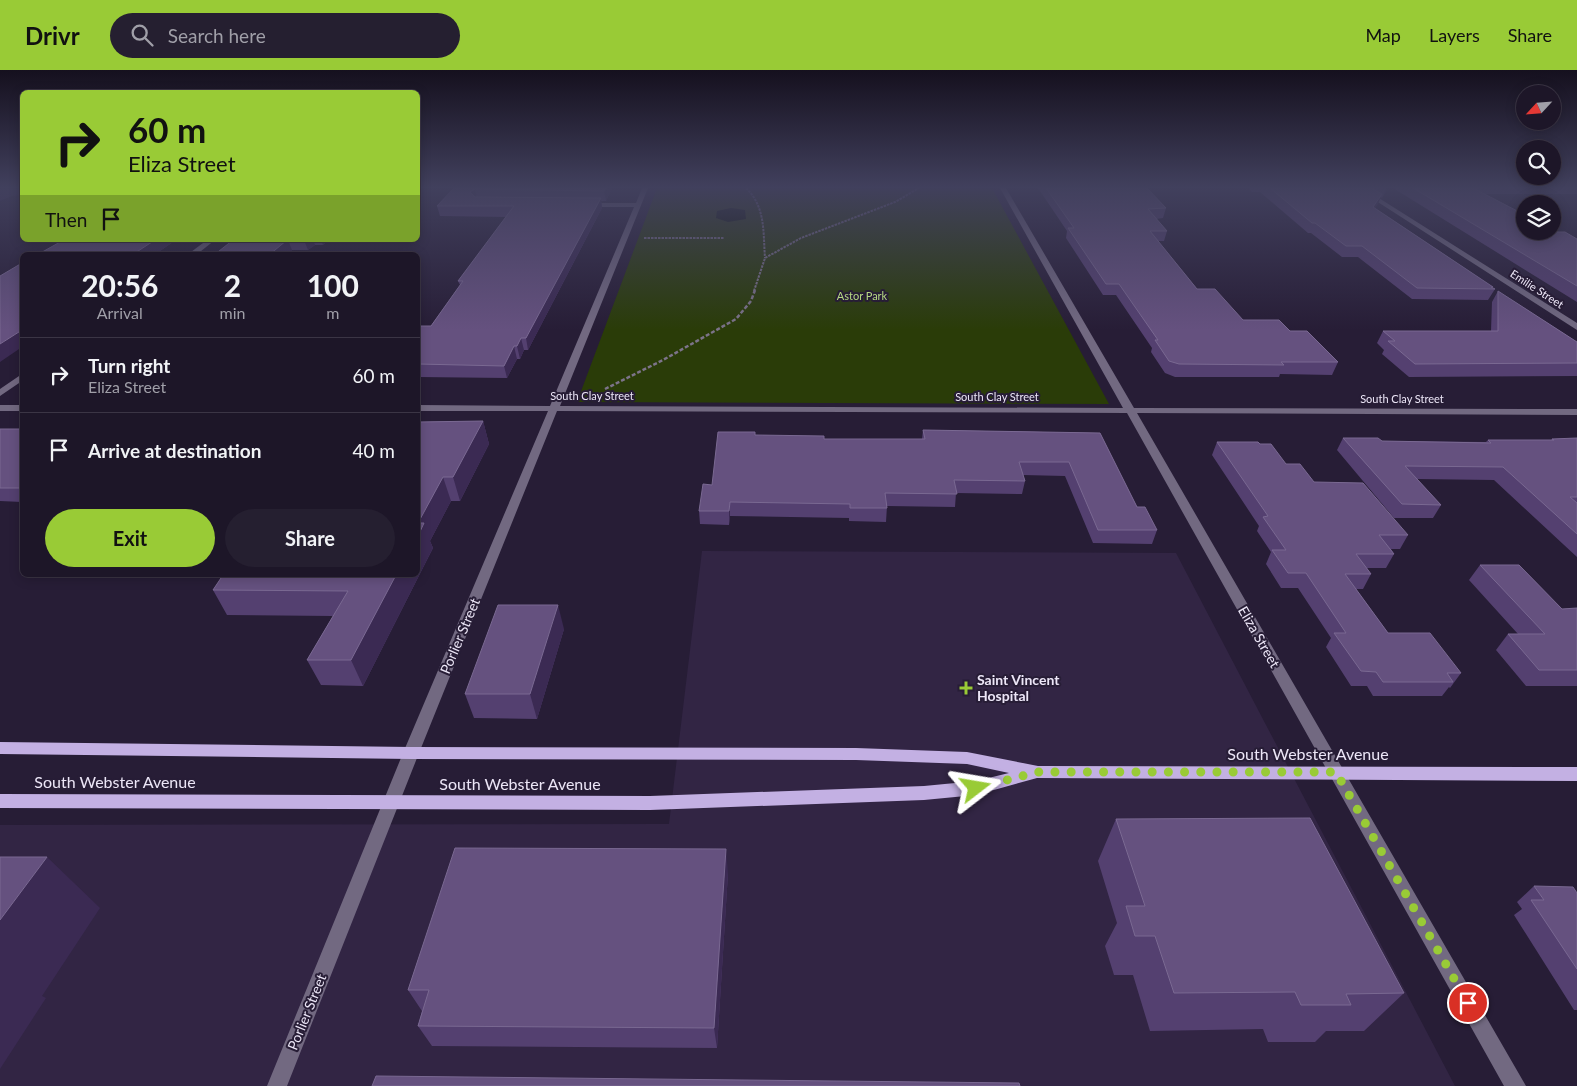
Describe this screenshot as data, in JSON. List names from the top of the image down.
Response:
{
  "streets": {
    "main road": ["South Webster Avenue"],
    "street": [
      "Emilie Street",
      "South Clay Street",
      "Porlier Street",
      "Eliza Street"
    ]
  },
  "crossings": [
    ["South Clay Street", "Porlier Street"],
    ["South Clay Street", "Eliza Street"],
    ["Porlier Street", "South Webster Avenue"],
    ["Eliza Street", "South Webster Avenue"]
  ],
  "parks": ["Astor Park"],
  "places": {
    "health": ["Saint Vincent Hospital"]
  },
  "north": "bottom left",
  "page": {
    "header": "Drivr",
    "search": "Search here",
    "nav": ["Map", "Layers", "Share"],
    "turn": ["60 m", "Eliza Street"],
    "then": "Then",
    "eta": [
      "20:56",
      "Arrival",
      "2",
      "min",
      "100",
      "m"
    ],
    "list": [
      {
        "name": "Turn right",
        "note": "Eliza Street",
        "value": "60 m"
      },
      {
        "name": "Arrive at destination",
        "value": "40 m"
      }
    ],
    "buttons": ["Exit", "Share"]
  }
}
